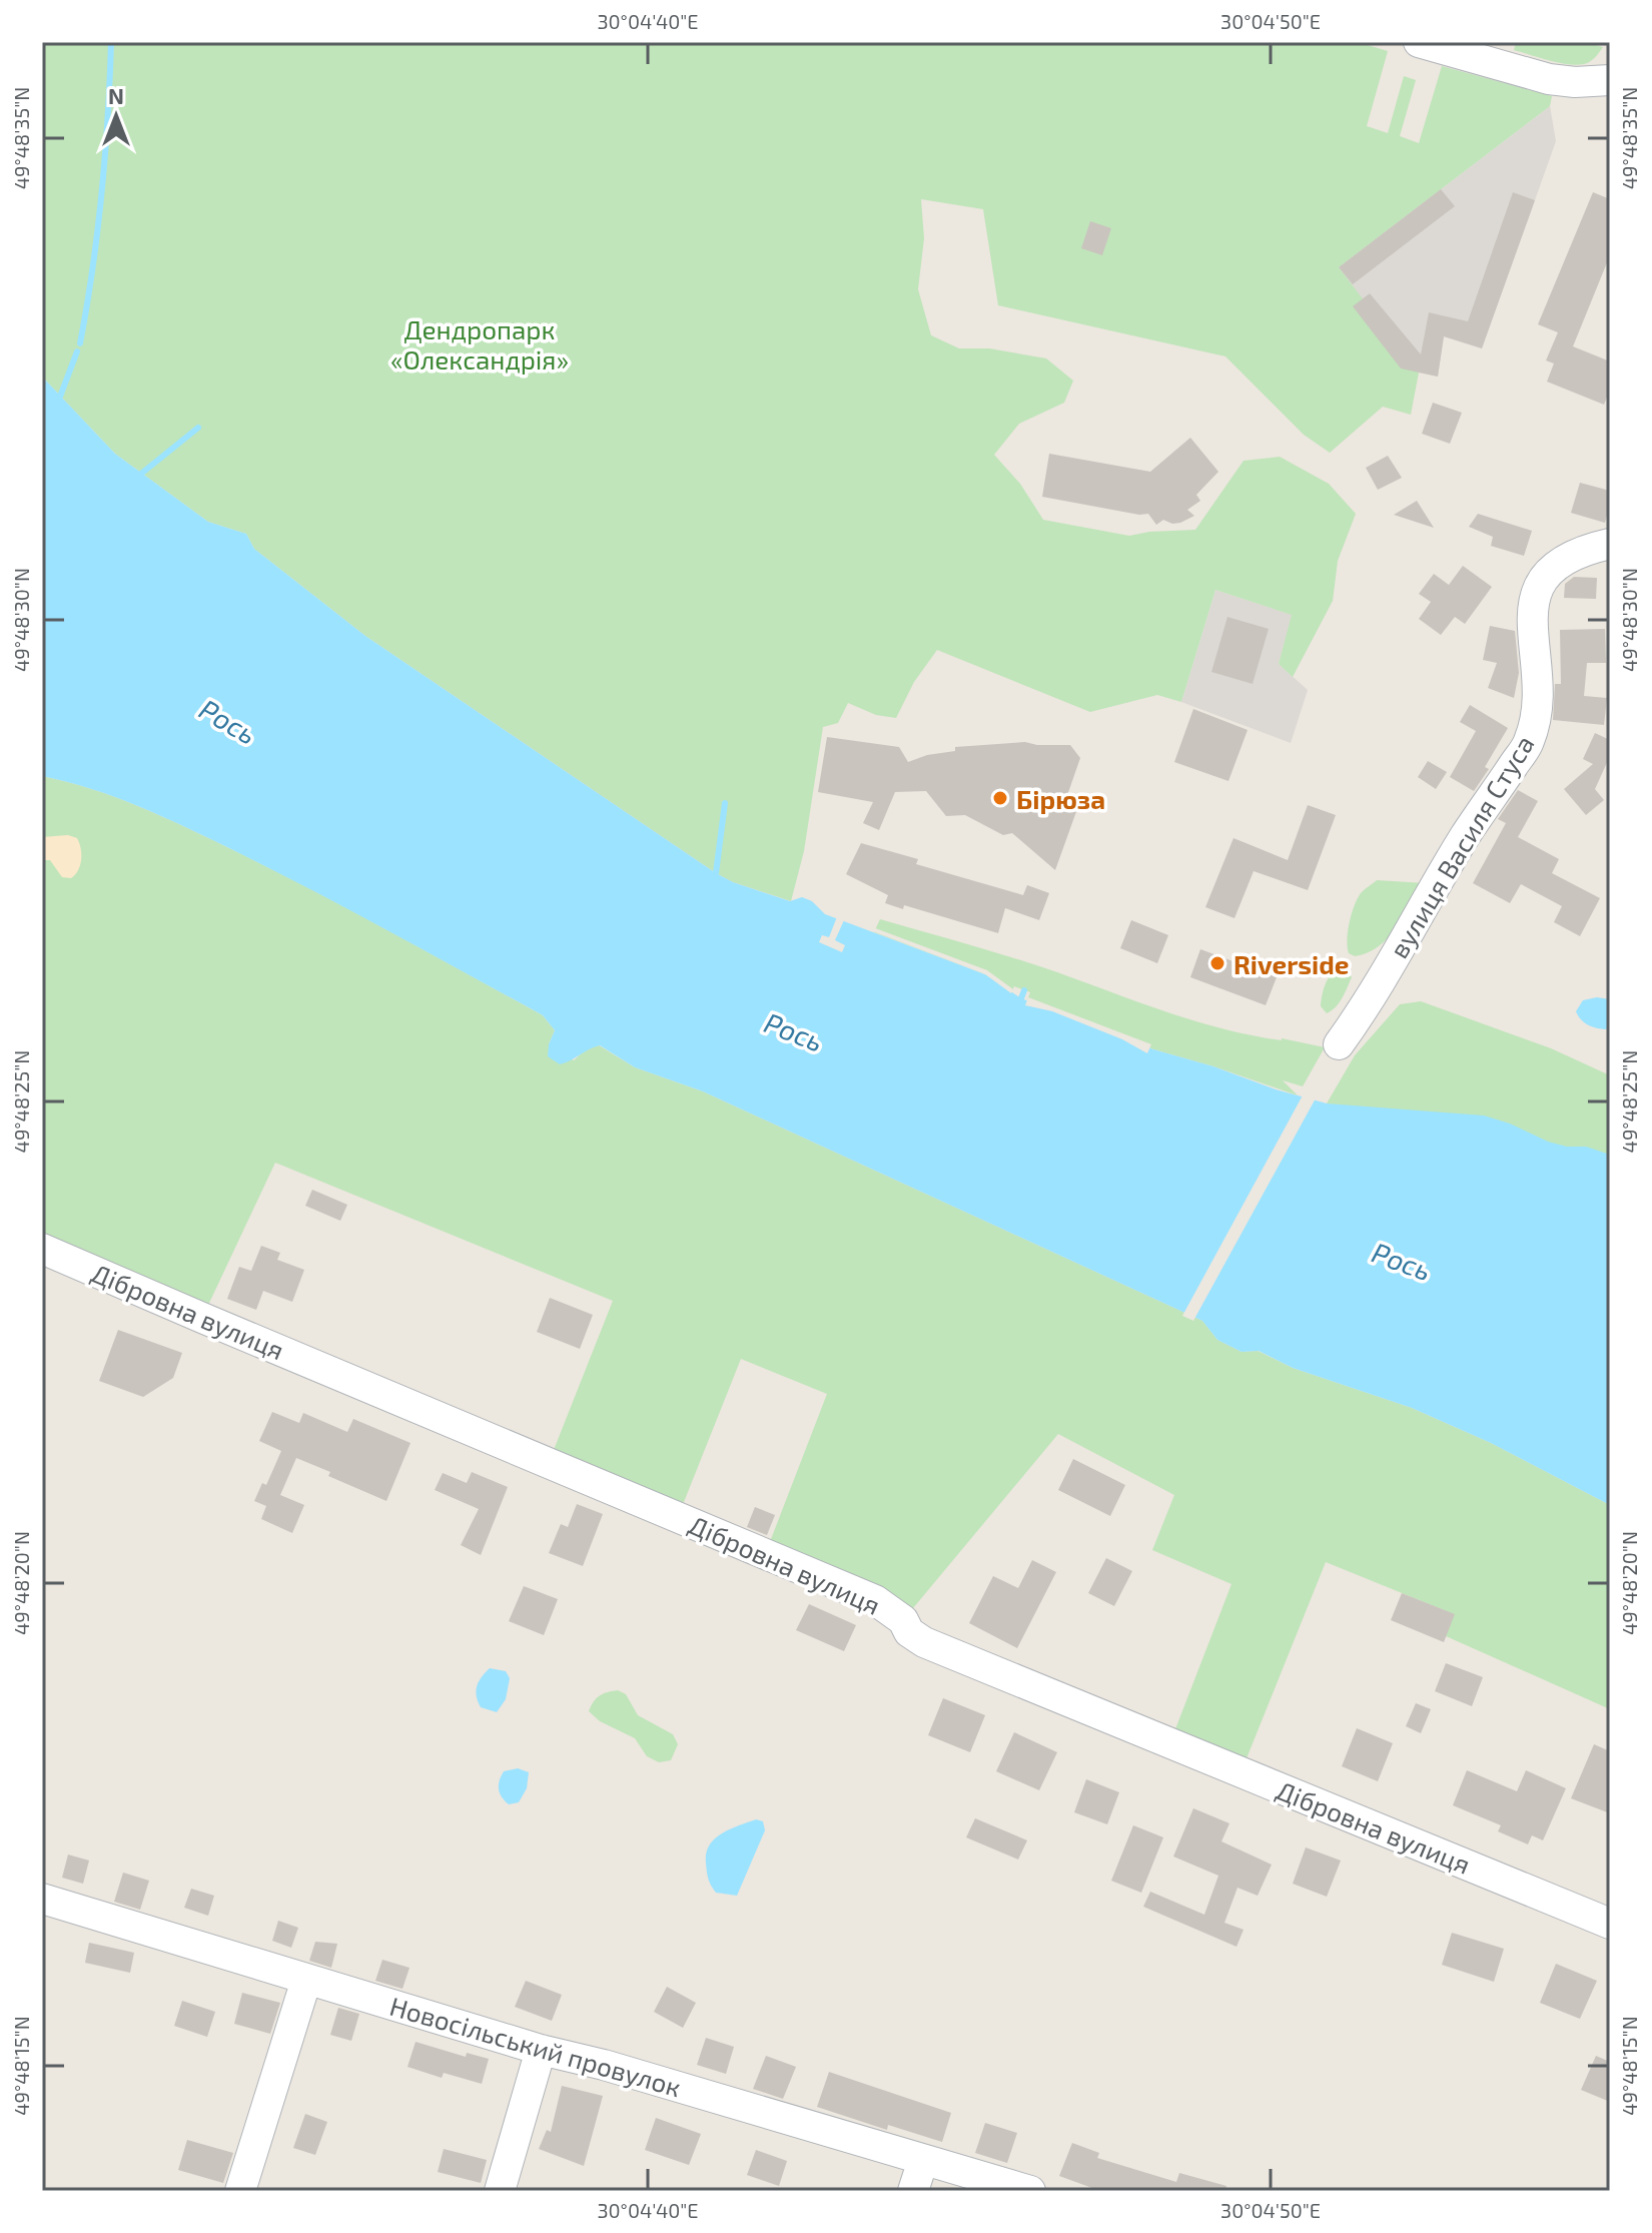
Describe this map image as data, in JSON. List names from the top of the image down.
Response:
{
  "streets": {
    "street": ["вулиця Василя Стуса", "Дібровна вулиця", "Новосільський провулок"]
  },
  "water": ["Рось"],
  "parks": ["Дендропарк «Олександрія»"],
  "places": ["Бірюза", "Riverside"],
  "north": "top",
  "coordinates": [
    "30°04'40\"E",
    "30°04'50\"E",
    "49°48'35\"N",
    "49°48'30\"N",
    "49°48'25\"N",
    "49°48'20\"N",
    "49°48'15\"N"
  ]
}
